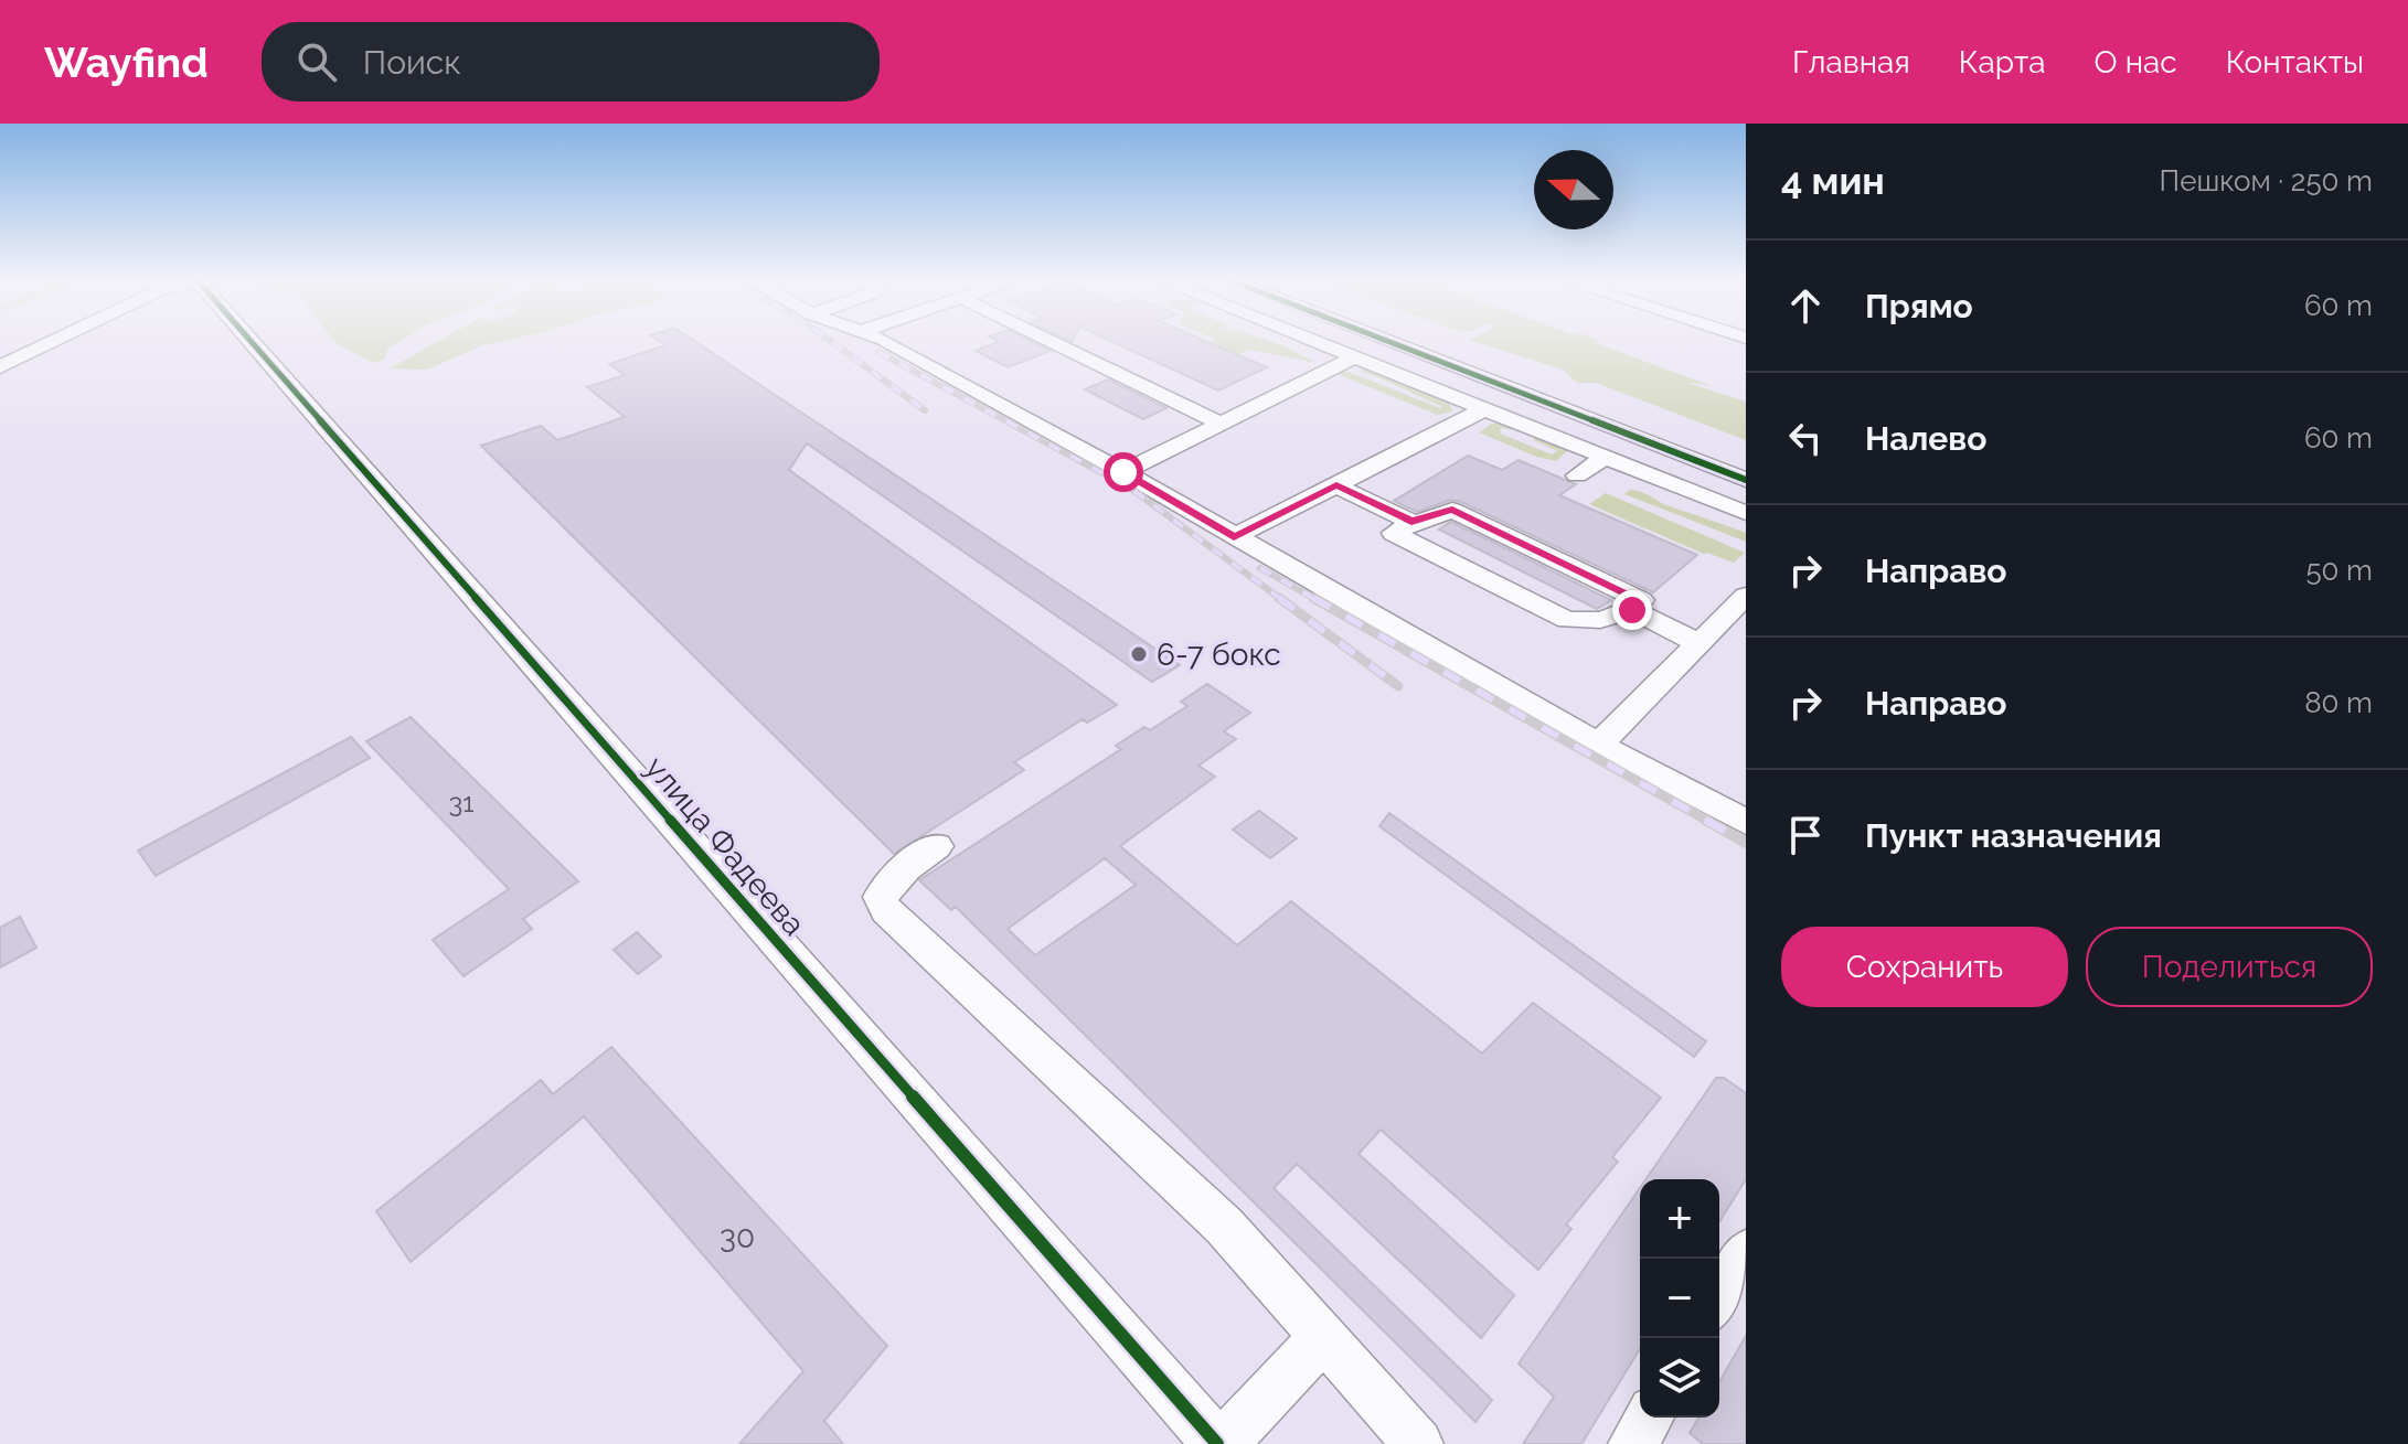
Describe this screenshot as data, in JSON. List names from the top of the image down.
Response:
{
  "streets": {
    "street": ["улица Фадеева"]
  },
  "places": ["6-7 бокс"],
  "house_numbers": ["31", "30"],
  "north": "left",
  "page": {
    "header": "Wayfind",
    "search": "Поиск",
    "nav": [
      "Главная",
      "Карта",
      "О нас",
      "Контакты"
    ],
    "heading": ["4 мин", "Пешком · 250 m"],
    "list": [
      ["Прямо", "60 m"],
      ["Налево", "60 m"],
      ["Направо", "50 m"],
      ["Направо", "80 m"],
      "Пункт назначения"
    ],
    "buttons": ["Сохранить", "Поделиться"],
    "map_buttons": ["+", "−"]
  }
}
